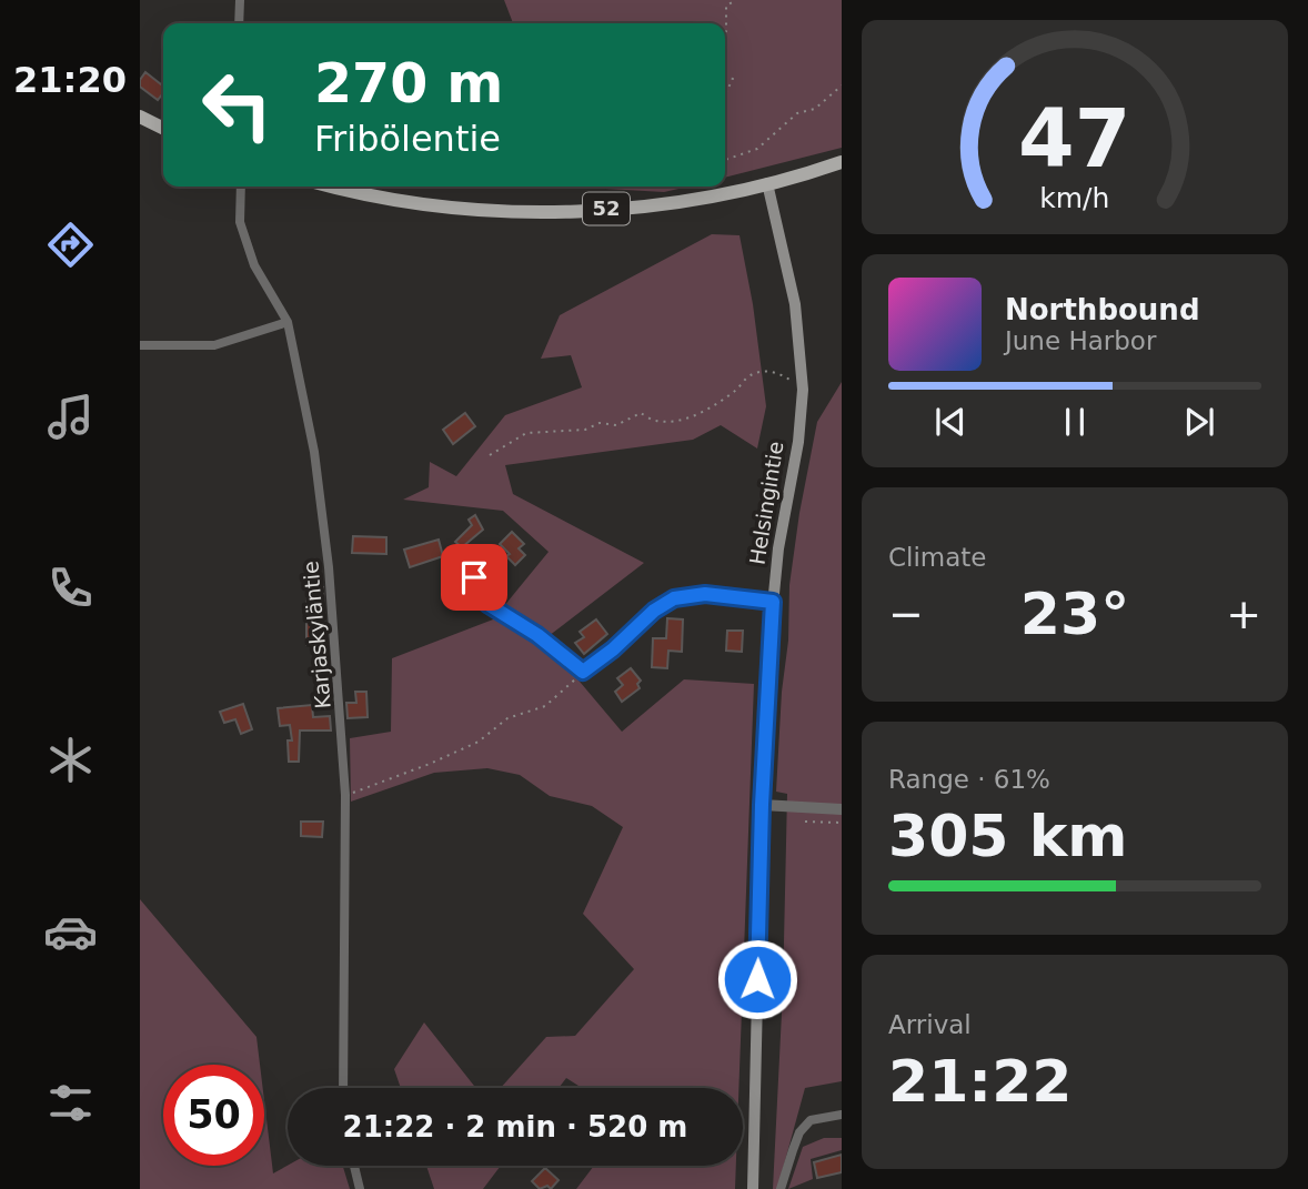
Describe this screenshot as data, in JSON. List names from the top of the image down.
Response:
{
  "streets": {
    "main road": ["52", "Helsingintie"],
    "street": ["Karjaskyläntie"]
  },
  "crossings": [
    ["52", "Helsingintie"]
  ],
  "page": {
    "tabs": "21:20",
    "turn": ["270 m", "Fribölentie"],
    "song": ["Northbound", "June Harbor"],
    "tile": [
      "Climate",
      ["Range · 61%", "305 km"],
      ["Arrival", "21:22"]
    ],
    "heat": ["−", "23°", "+"],
    "limit": "50",
    "trip": "21:22 · 2 min · 520 m",
    "gauge": ["47", "km/h"]
  }
}
